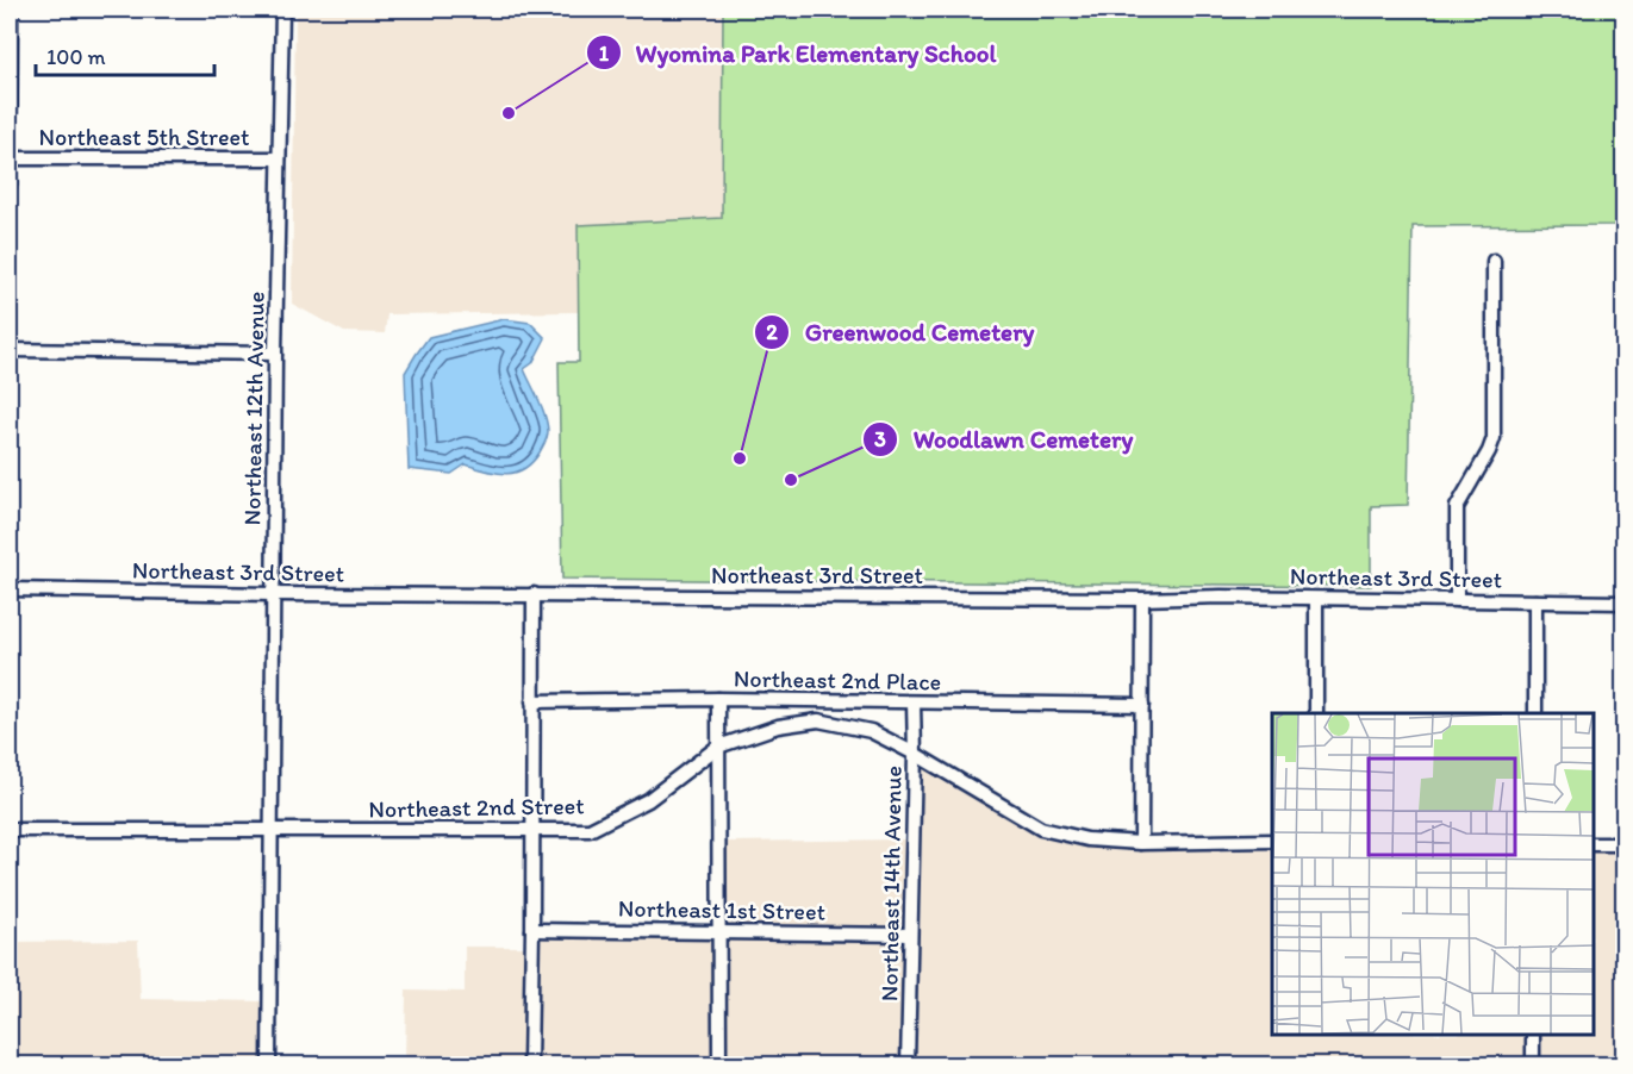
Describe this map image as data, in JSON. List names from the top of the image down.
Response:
{
  "streets": {
    "street": [
      "Northeast 5th Street",
      "Northeast 12th Avenue",
      "Northeast 3rd Street",
      "Northeast 2nd Place",
      "Northeast 2nd Street",
      "Northeast 14th Avenue",
      "Northeast 1st Street"
    ]
  },
  "crossings": [
    ["Northeast 5th Street", "Northeast 12th Avenue"],
    ["Northeast 12th Avenue", "Northeast 3rd Street"],
    ["Northeast 12th Avenue", "Northeast 2nd Street"],
    ["Northeast 2nd Place", "Northeast 14th Avenue"],
    ["Northeast 2nd Street", "Northeast 14th Avenue"],
    ["Northeast 14th Avenue", "Northeast 1st Street"]
  ],
  "places": ["Wyomina Park Elementary School", "Greenwood Cemetery", "Woodlawn Cemetery"],
  "scale_bar": "100 m"
}
